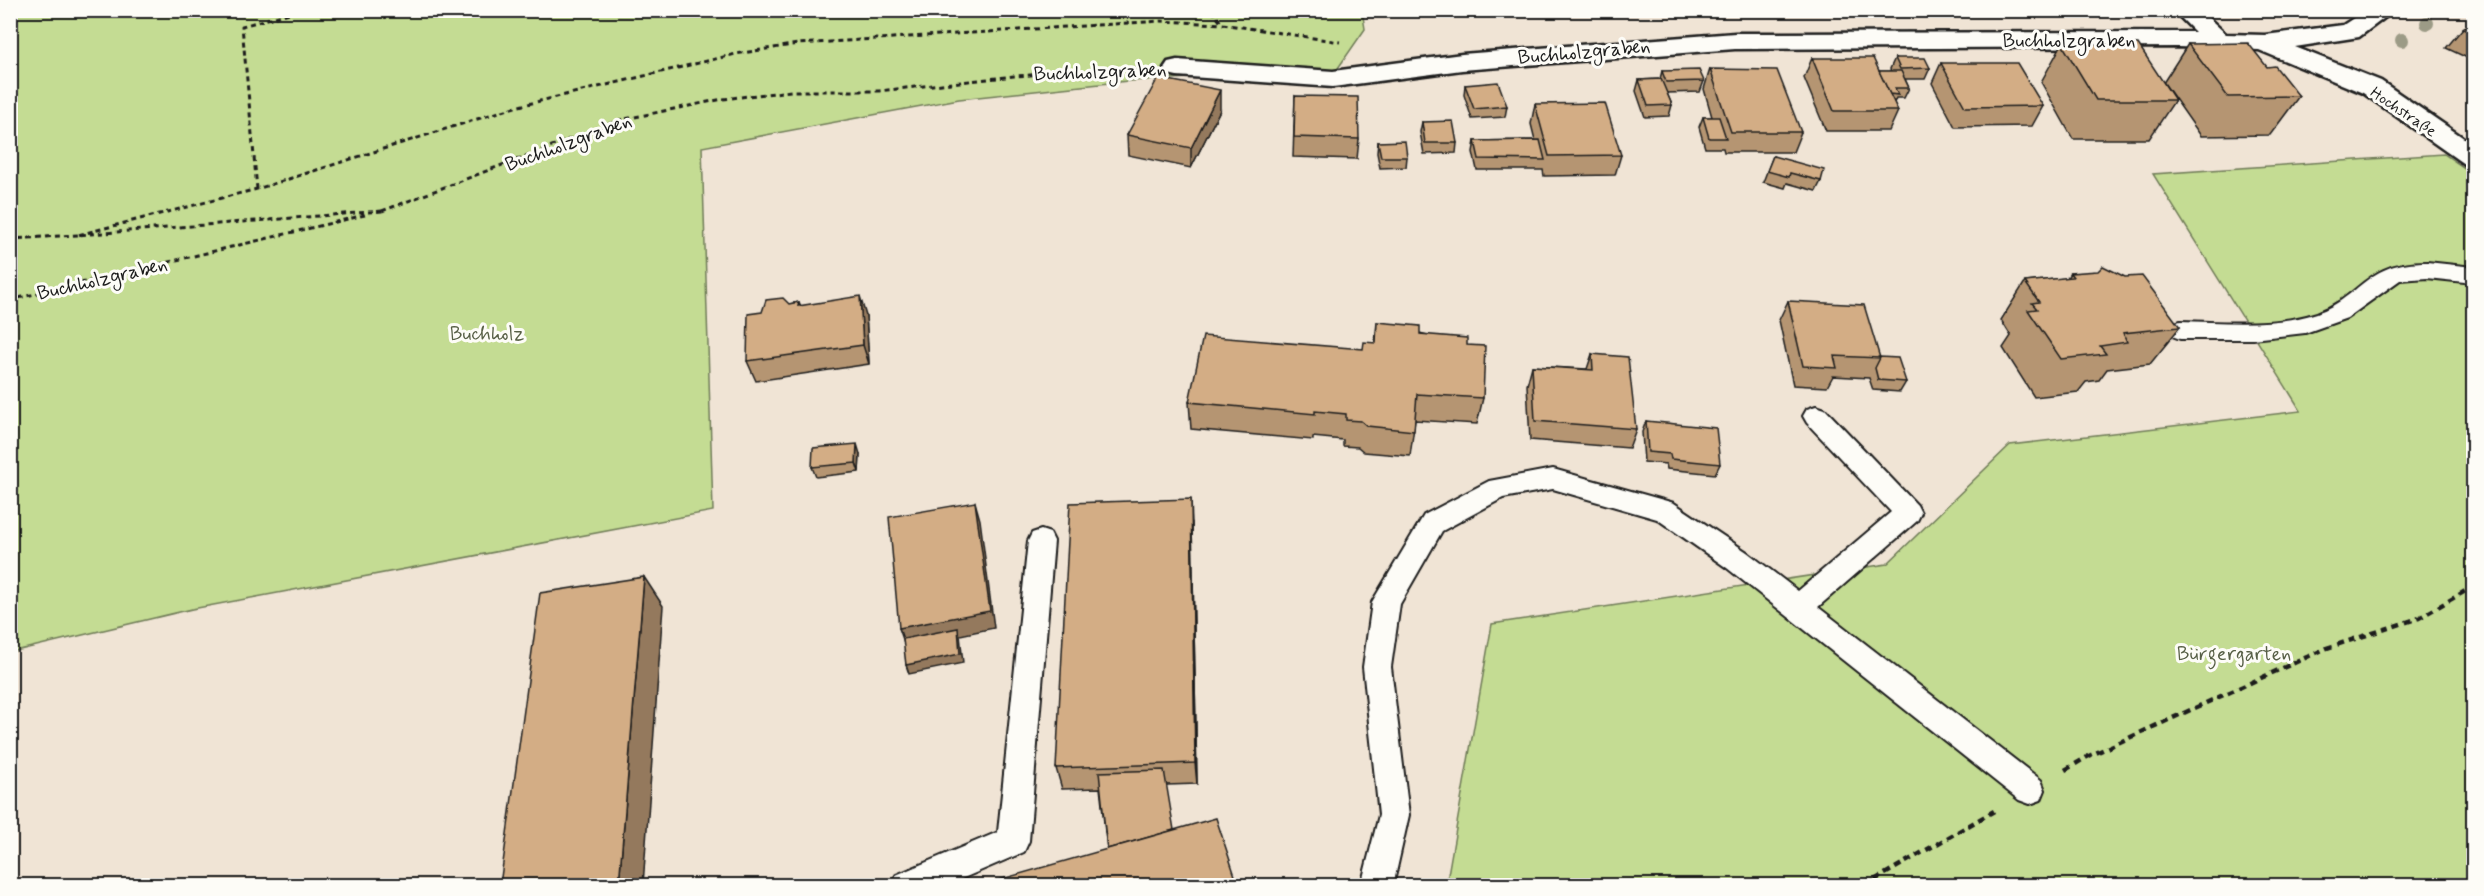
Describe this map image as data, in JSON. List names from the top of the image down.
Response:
{
  "streets": {
    "street": ["Buchholzgraben", "Hochstraße"]
  },
  "crossings": [
    ["Buchholzgraben", "Hochstraße"]
  ],
  "parks": ["Buchholz", "Bürgergarten"]
}
